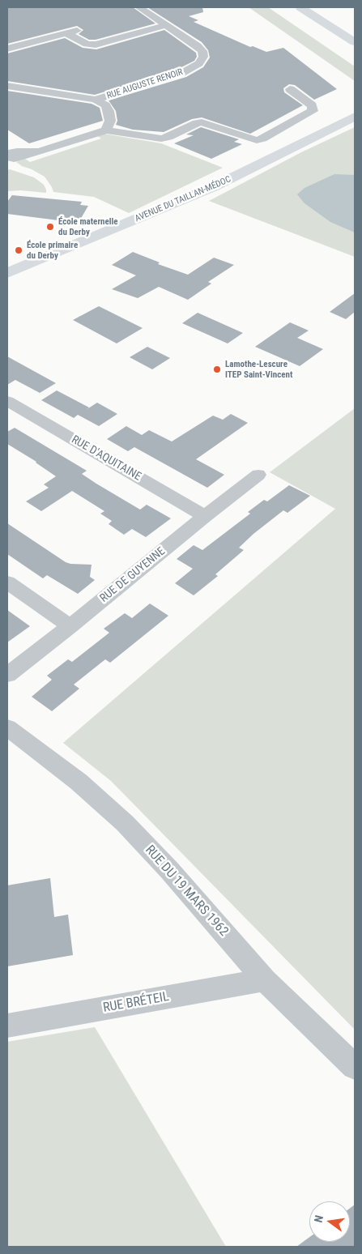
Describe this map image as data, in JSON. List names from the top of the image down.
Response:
{
  "streets": {
    "main road": ["AVENUE DU TAILLAN-MÉDOC"],
    "street": [
      "RUE AUGUSTE RENOIR",
      "RUE D'AQUITAINE",
      "RUE DE GUYENNE",
      "RUE DU 19 MARS 1962",
      "RUE BRÉTEIL"
    ]
  },
  "crossings": [
    ["RUE D'AQUITAINE", "RUE DE GUYENNE"],
    ["RUE DU 19 MARS 1962", "RUE BRÉTEIL"]
  ],
  "places": ["École maternelle du Derby", "École primaire du Derby", "Lamothe-Lescure ITEP Saint-Vincent"],
  "north": "left"
}
